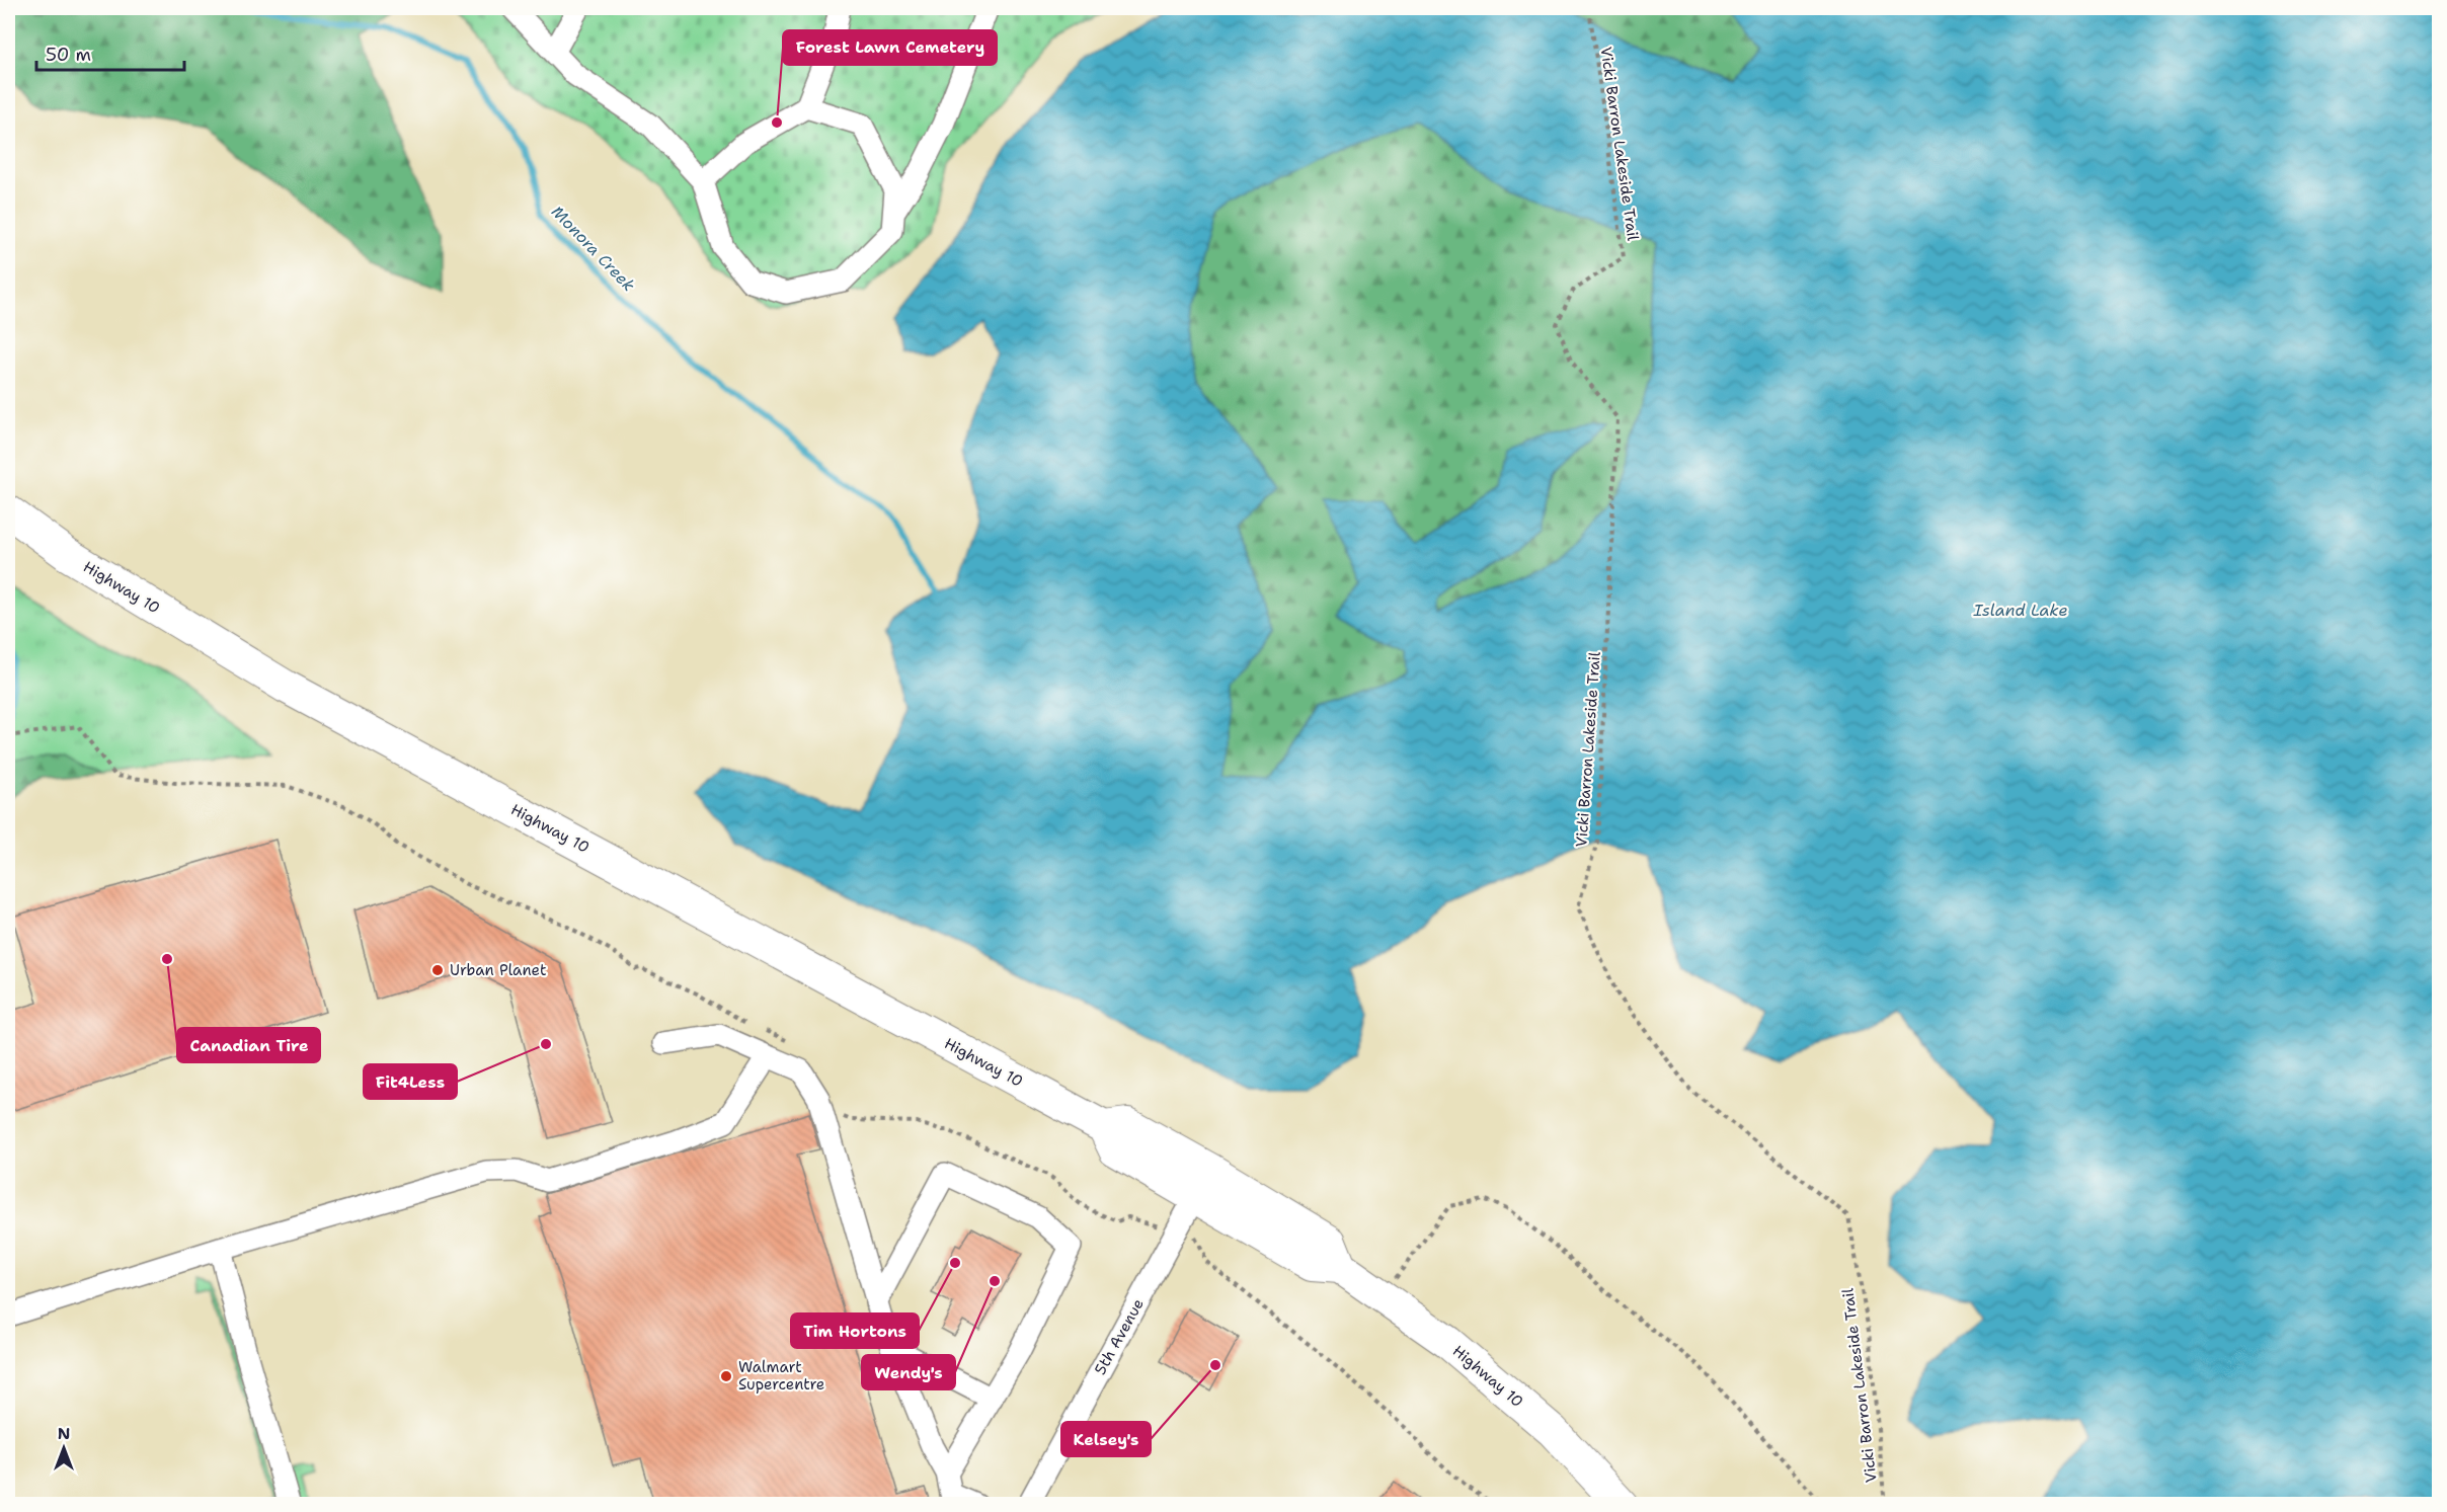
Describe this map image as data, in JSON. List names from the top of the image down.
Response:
{
  "streets": {
    "highway": ["Highway 10"],
    "street": ["5th Avenue"],
    "path": ["Vicki Barron Lakeside Trail"]
  },
  "crossings": [
    ["Highway 10", "5th Avenue"]
  ],
  "water": ["Monora Creek", "Island Lake"],
  "places": [
    "Forest Lawn Cemetery",
    "Canadian Tire",
    "Urban Planet",
    "Fit4Less",
    "Tim Hortons",
    "Wendy's",
    "Kelsey's",
    "Walmart Supercentre"
  ],
  "scale_bar": "50 m",
  "north": "top"
}
